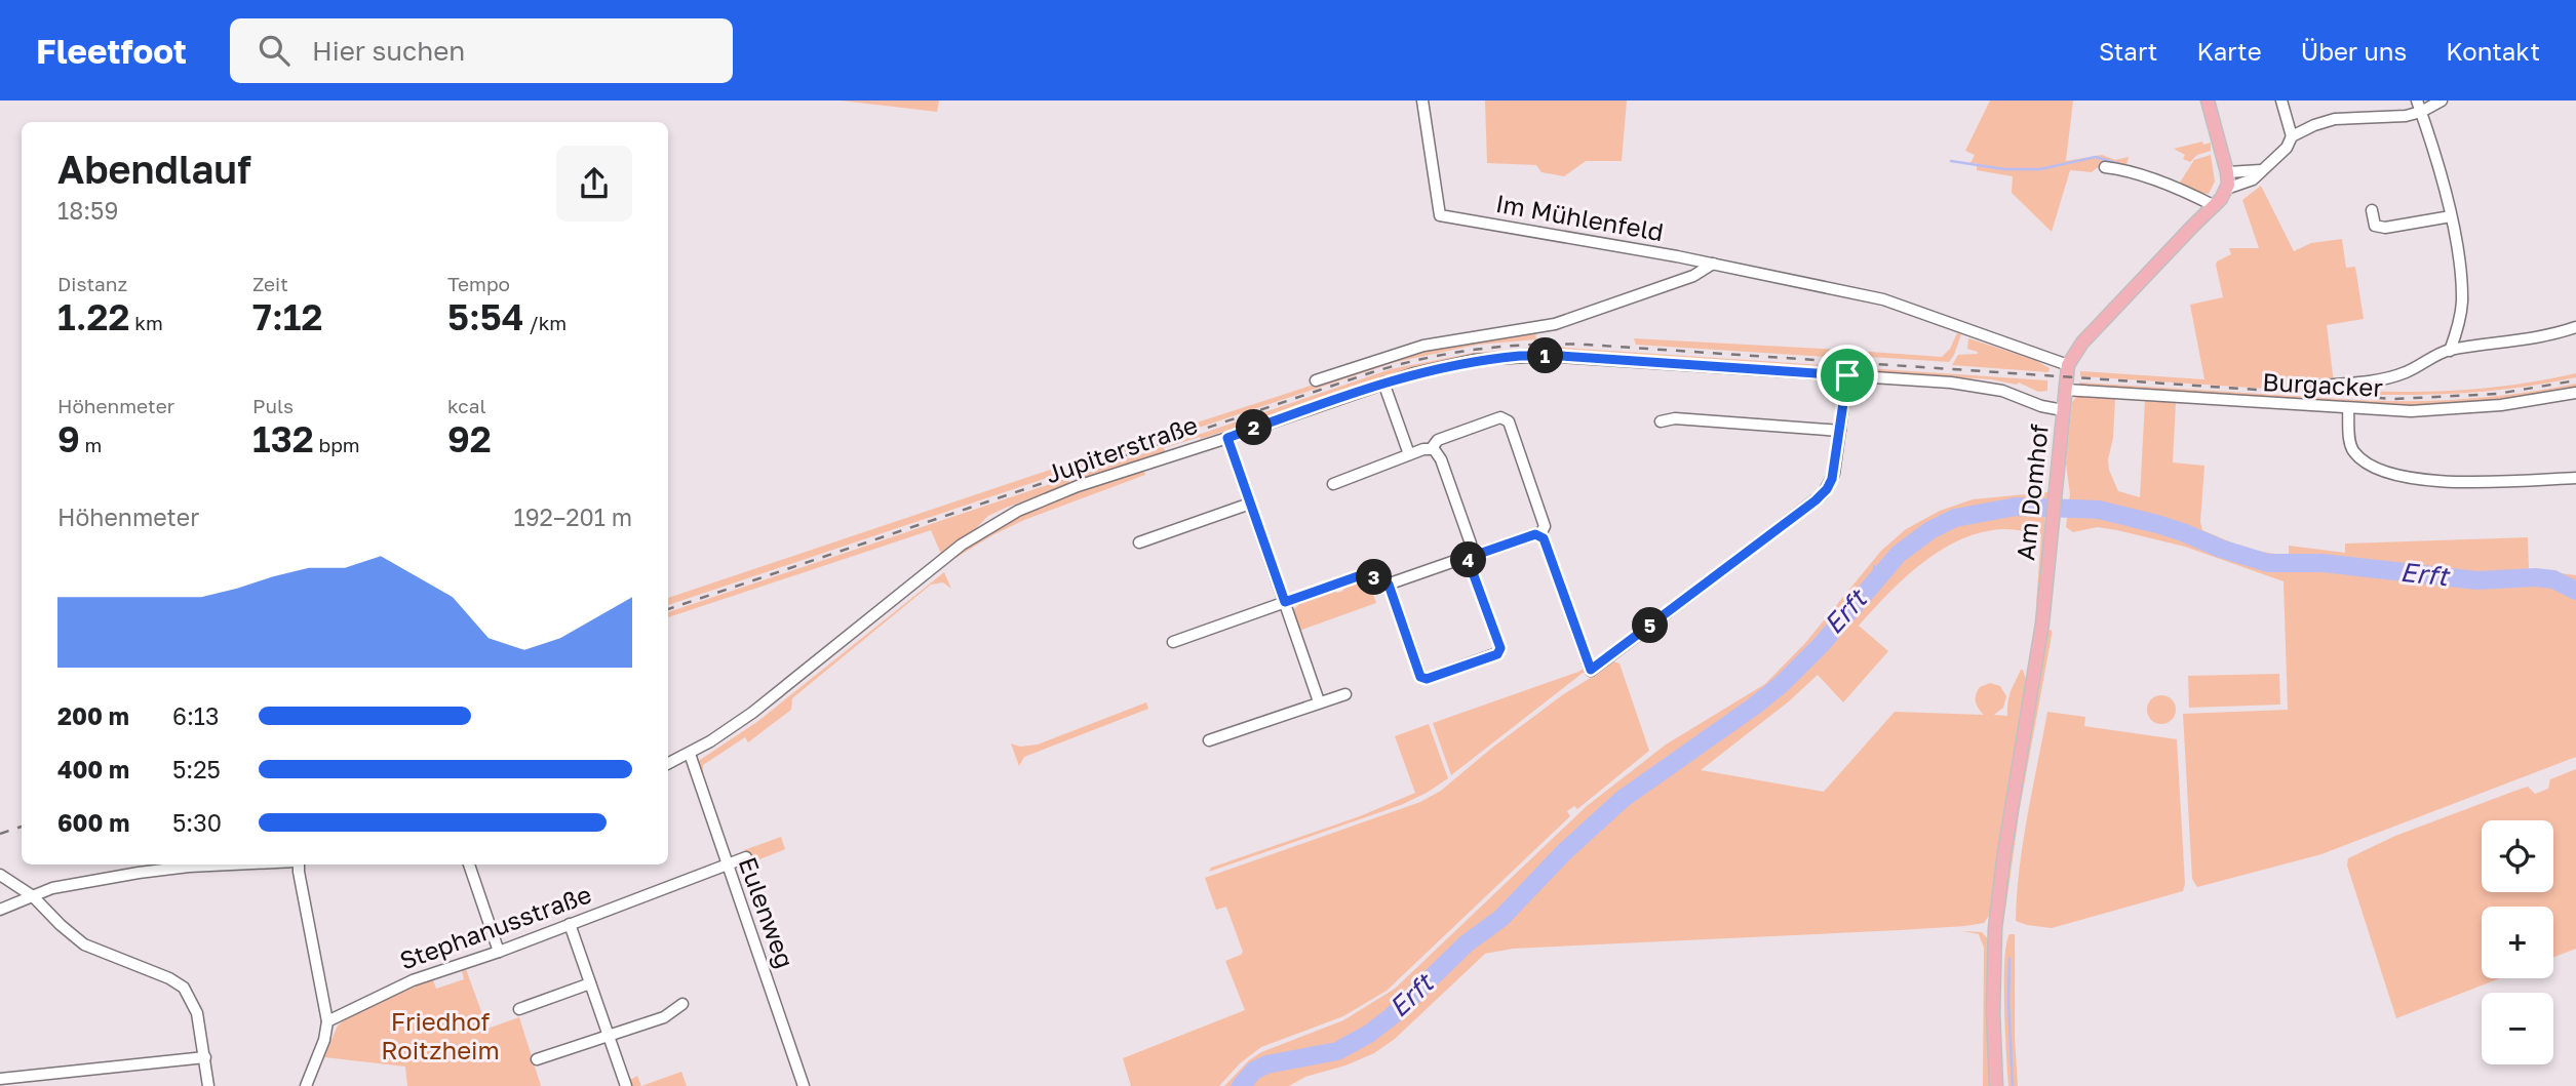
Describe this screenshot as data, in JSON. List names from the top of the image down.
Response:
{
  "streets": {
    "main road": ["Am Domhof"],
    "street": [
      "Im Mühlenfeld",
      "Burgacker",
      "Jupiterstraße",
      "Eulenweg",
      "Stephanusstraße"
    ]
  },
  "crossings": [
    ["Im Mühlenfeld", "Am Domhof"],
    ["Burgacker", "Am Domhof"],
    ["Jupiterstraße", "Am Domhof"],
    ["Jupiterstraße", "Eulenweg"],
    ["Eulenweg", "Stephanusstraße"]
  ],
  "water": ["Erft"],
  "parks": ["Friedhof Roitzheim"],
  "page": {
    "header": "Fleetfoot",
    "search": "Hier suchen",
    "nav": [
      "Start",
      "Karte",
      "Über uns",
      "Kontakt"
    ],
    "heading": ["Abendlauf", "18:59"],
    "stats": [
      ["Distanz", "1.22 km"],
      ["Zeit", "7:12"],
      ["Tempo", "5:54 /km"],
      ["Höhenmeter", "9 m"],
      ["Puls", "132 bpm"],
      ["kcal", "92"]
    ],
    "pins": [
      "1",
      "2",
      "4",
      "3",
      "5"
    ],
    "chart": ["Höhenmeter", "192–201 m"],
    "list": [
      {
        "name": "200 m",
        "note": "6:13"
      },
      {
        "name": "400 m",
        "note": "5:25"
      },
      {
        "name": "600 m",
        "note": "5:30"
      }
    ],
    "map_buttons": ["+", "−"]
  }
}
